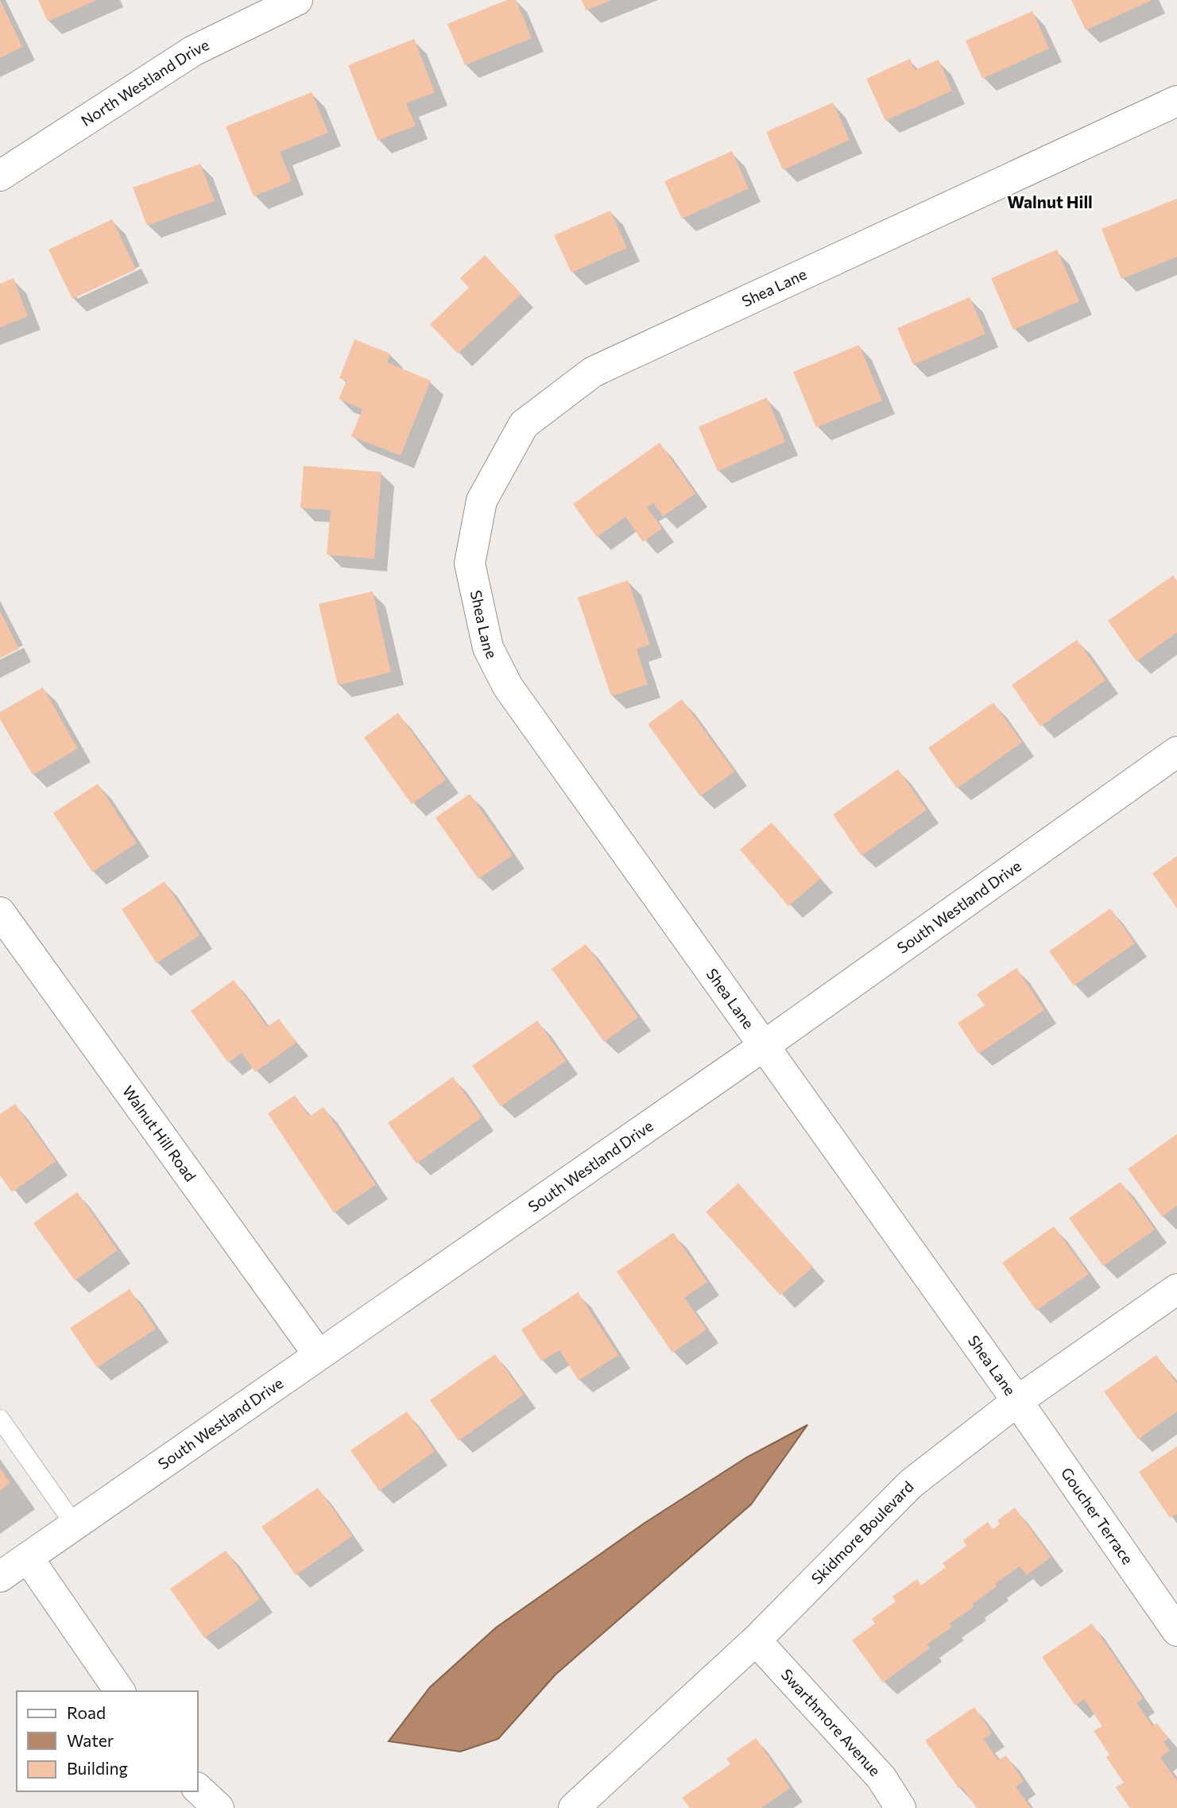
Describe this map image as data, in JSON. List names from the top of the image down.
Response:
{
  "streets": {
    "street": [
      "North Westland Drive",
      "Shea Lane",
      "South Westland Drive",
      "Walnut Hill Road",
      "Goucher Terrace",
      "Skidmore Boulevard",
      "Swarthmore Avenue"
    ]
  },
  "crossings": [
    ["Shea Lane", "South Westland Drive"],
    ["Shea Lane", "Goucher Terrace"],
    ["Shea Lane", "Skidmore Boulevard"],
    ["South Westland Drive", "Walnut Hill Road"],
    ["Goucher Terrace", "Skidmore Boulevard"],
    ["Skidmore Boulevard", "Swarthmore Avenue"]
  ],
  "districts": ["Walnut Hill"],
  "legend": ["Road", "Water", "Building"]
}
